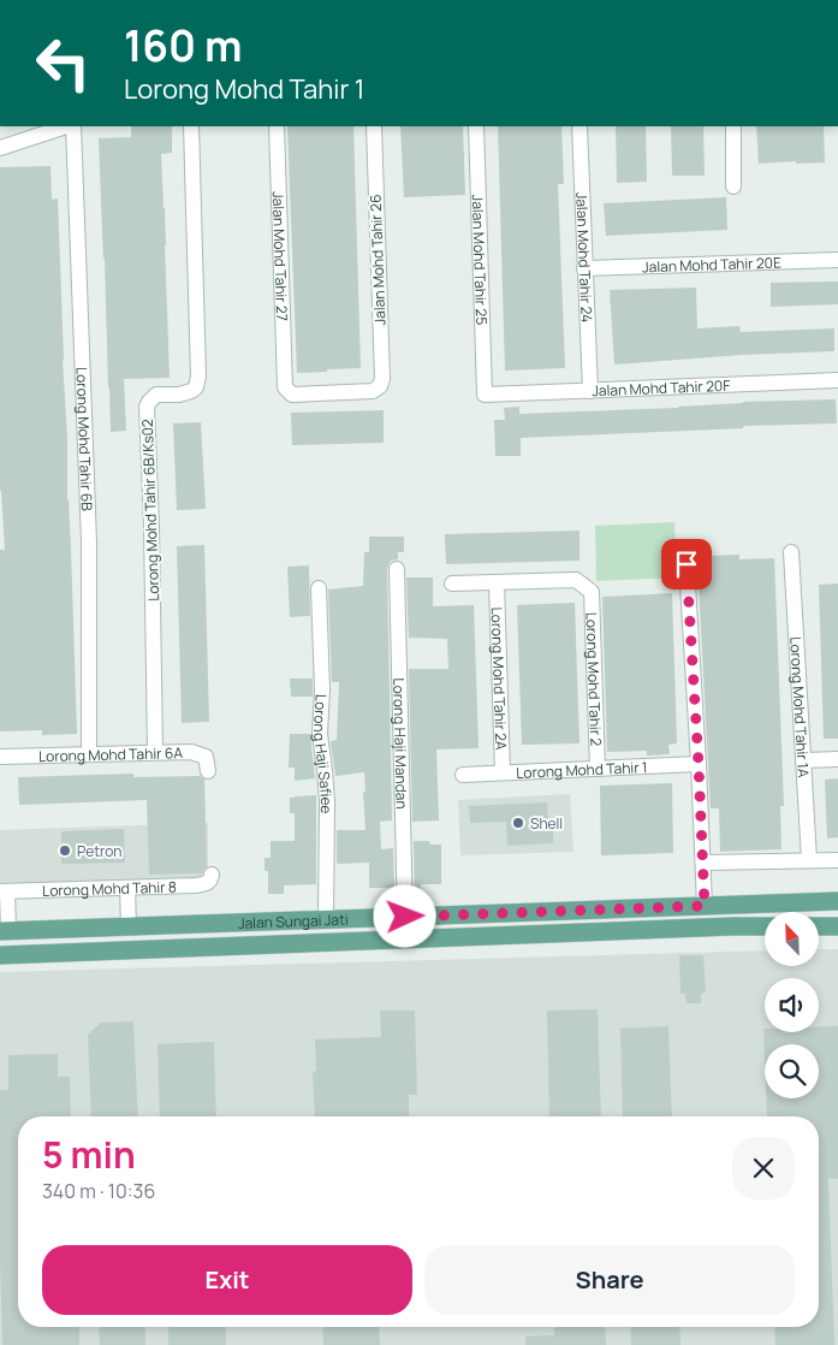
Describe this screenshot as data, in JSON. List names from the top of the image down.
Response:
{
  "streets": {
    "main road": ["Jalan Sungai Jati"],
    "street": [
      "Jalan Mohd Tahir 27",
      "Jalan Mohd Tahir 24",
      "Jalan Mohd Tahir 26",
      "Jalan Mohd Tahir 25",
      "Jalan Mohd Tahir 20E",
      "Jalan Mohd Tahir 20F",
      "Lorong Mohd Tahir 6B",
      "Lorong Mohd Tahir 6B/Ks02",
      "Lorong Mohd Tahir 2A",
      "Lorong Mohd Tahir 2",
      "Lorong Mohd Tahir 1A",
      "Lorong Haji Mandan",
      "Lorong Mohd Tahir 6A",
      "Lorong Haji Safiee",
      "Lorong Mohd Tahir 1",
      "Lorong Mohd Tahir 8"
    ]
  },
  "crossings": [
    ["Jalan Mohd Tahir 27", "Jalan Mohd Tahir 26"],
    ["Jalan Mohd Tahir 24", "Jalan Mohd Tahir 20E"],
    ["Jalan Mohd Tahir 24", "Jalan Mohd Tahir 20F"],
    ["Jalan Mohd Tahir 25", "Jalan Mohd Tahir 20F"],
    ["Lorong Mohd Tahir 6B", "Lorong Mohd Tahir 6A"],
    ["Lorong Mohd Tahir 6B/Ks02", "Lorong Mohd Tahir 6A"],
    ["Lorong Mohd Tahir 2A", "Lorong Mohd Tahir 2"],
    ["Lorong Mohd Tahir 2A", "Lorong Mohd Tahir 1"],
    ["Lorong Mohd Tahir 2", "Lorong Mohd Tahir 1"],
    ["Lorong Haji Mandan", "Jalan Sungai Jati"],
    ["Lorong Haji Safiee", "Jalan Sungai Jati"]
  ],
  "places": ["Shell", "Petron"],
  "north": "top left",
  "page": {
    "turn": ["160 m", "Lorong Mohd Tahir 1"],
    "heading": ["5 min", "340 m · 10:36"],
    "buttons": ["Exit", "Share"]
  }
}
